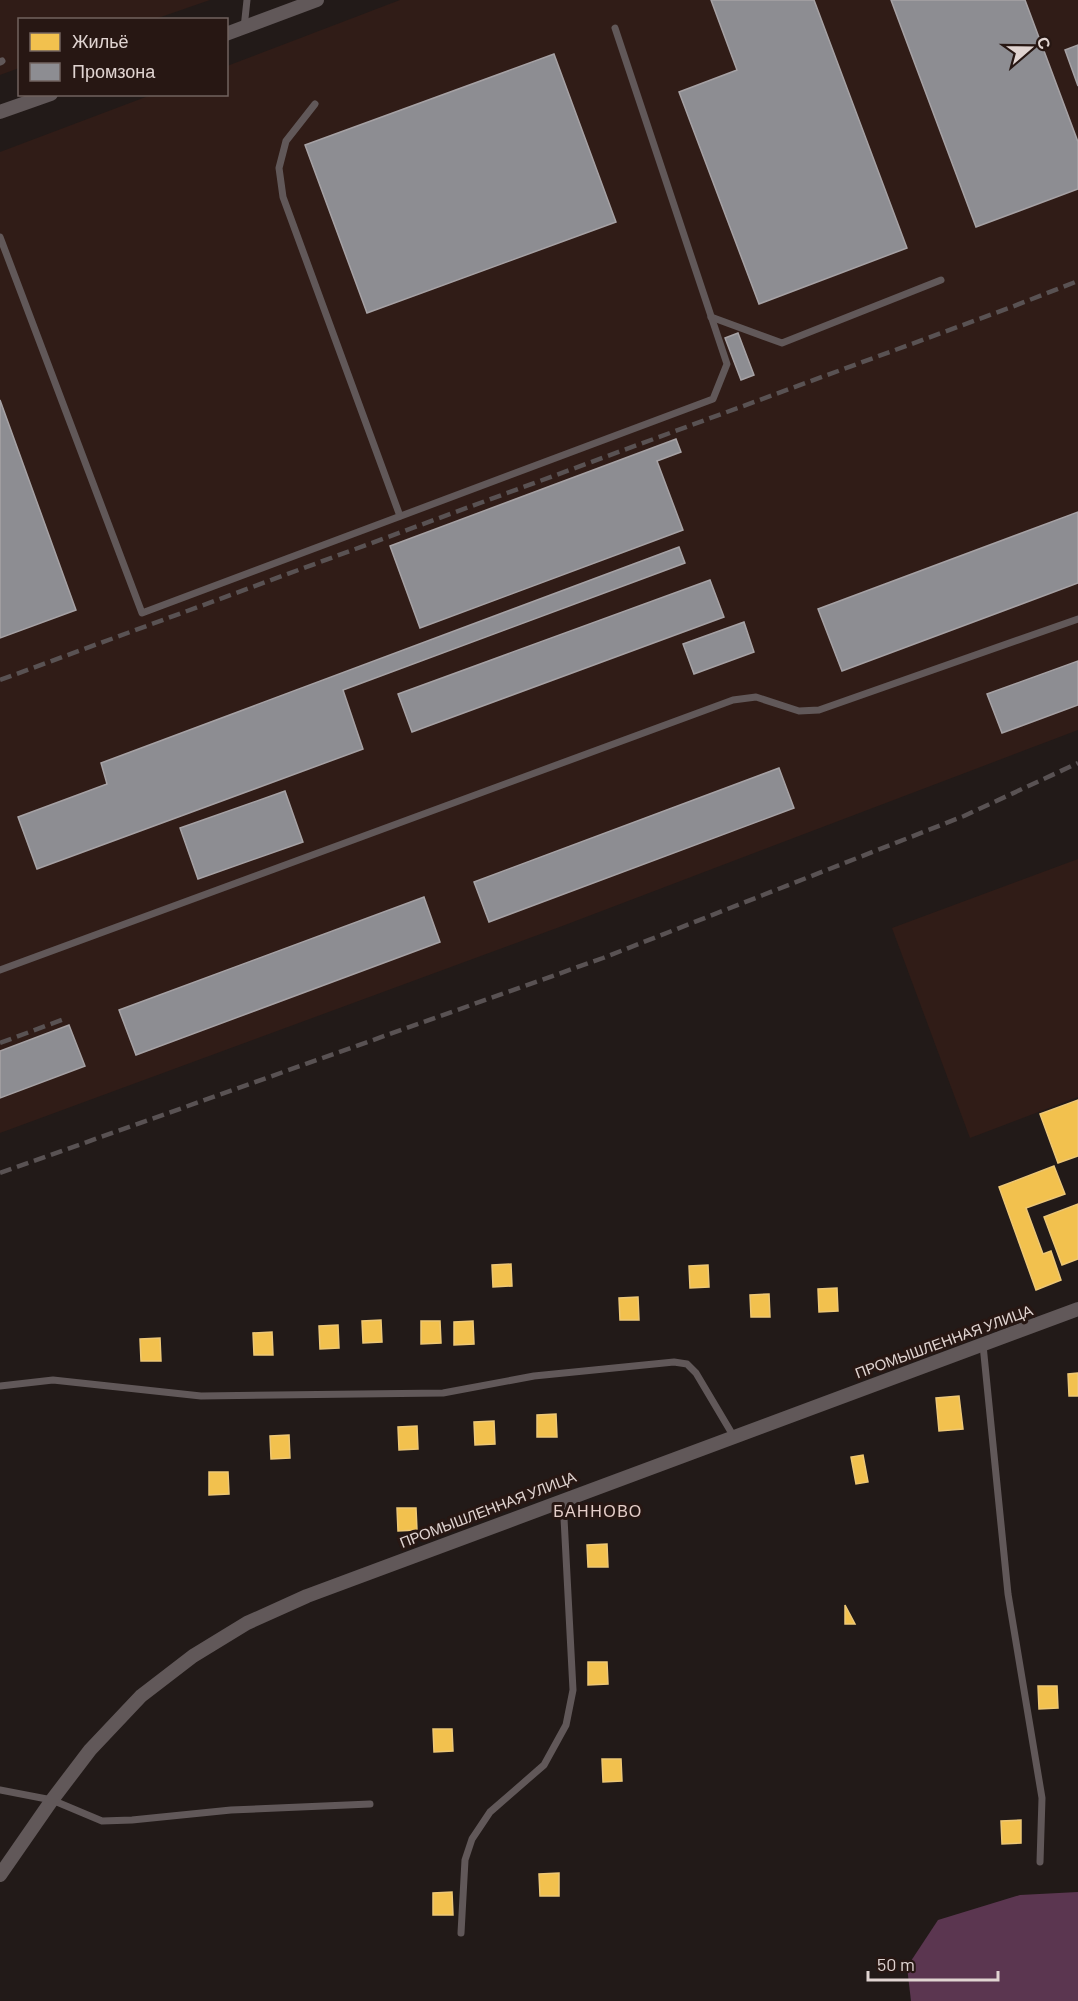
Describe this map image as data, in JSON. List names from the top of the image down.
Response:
{
  "streets": {
    "street": ["ПРОМЫШЛЕННАЯ УЛИЦА"]
  },
  "districts": ["БАННОВО"],
  "legend": ["Жильё", "Промзона"],
  "scale_bar": "50 m",
  "north": "right"
}
